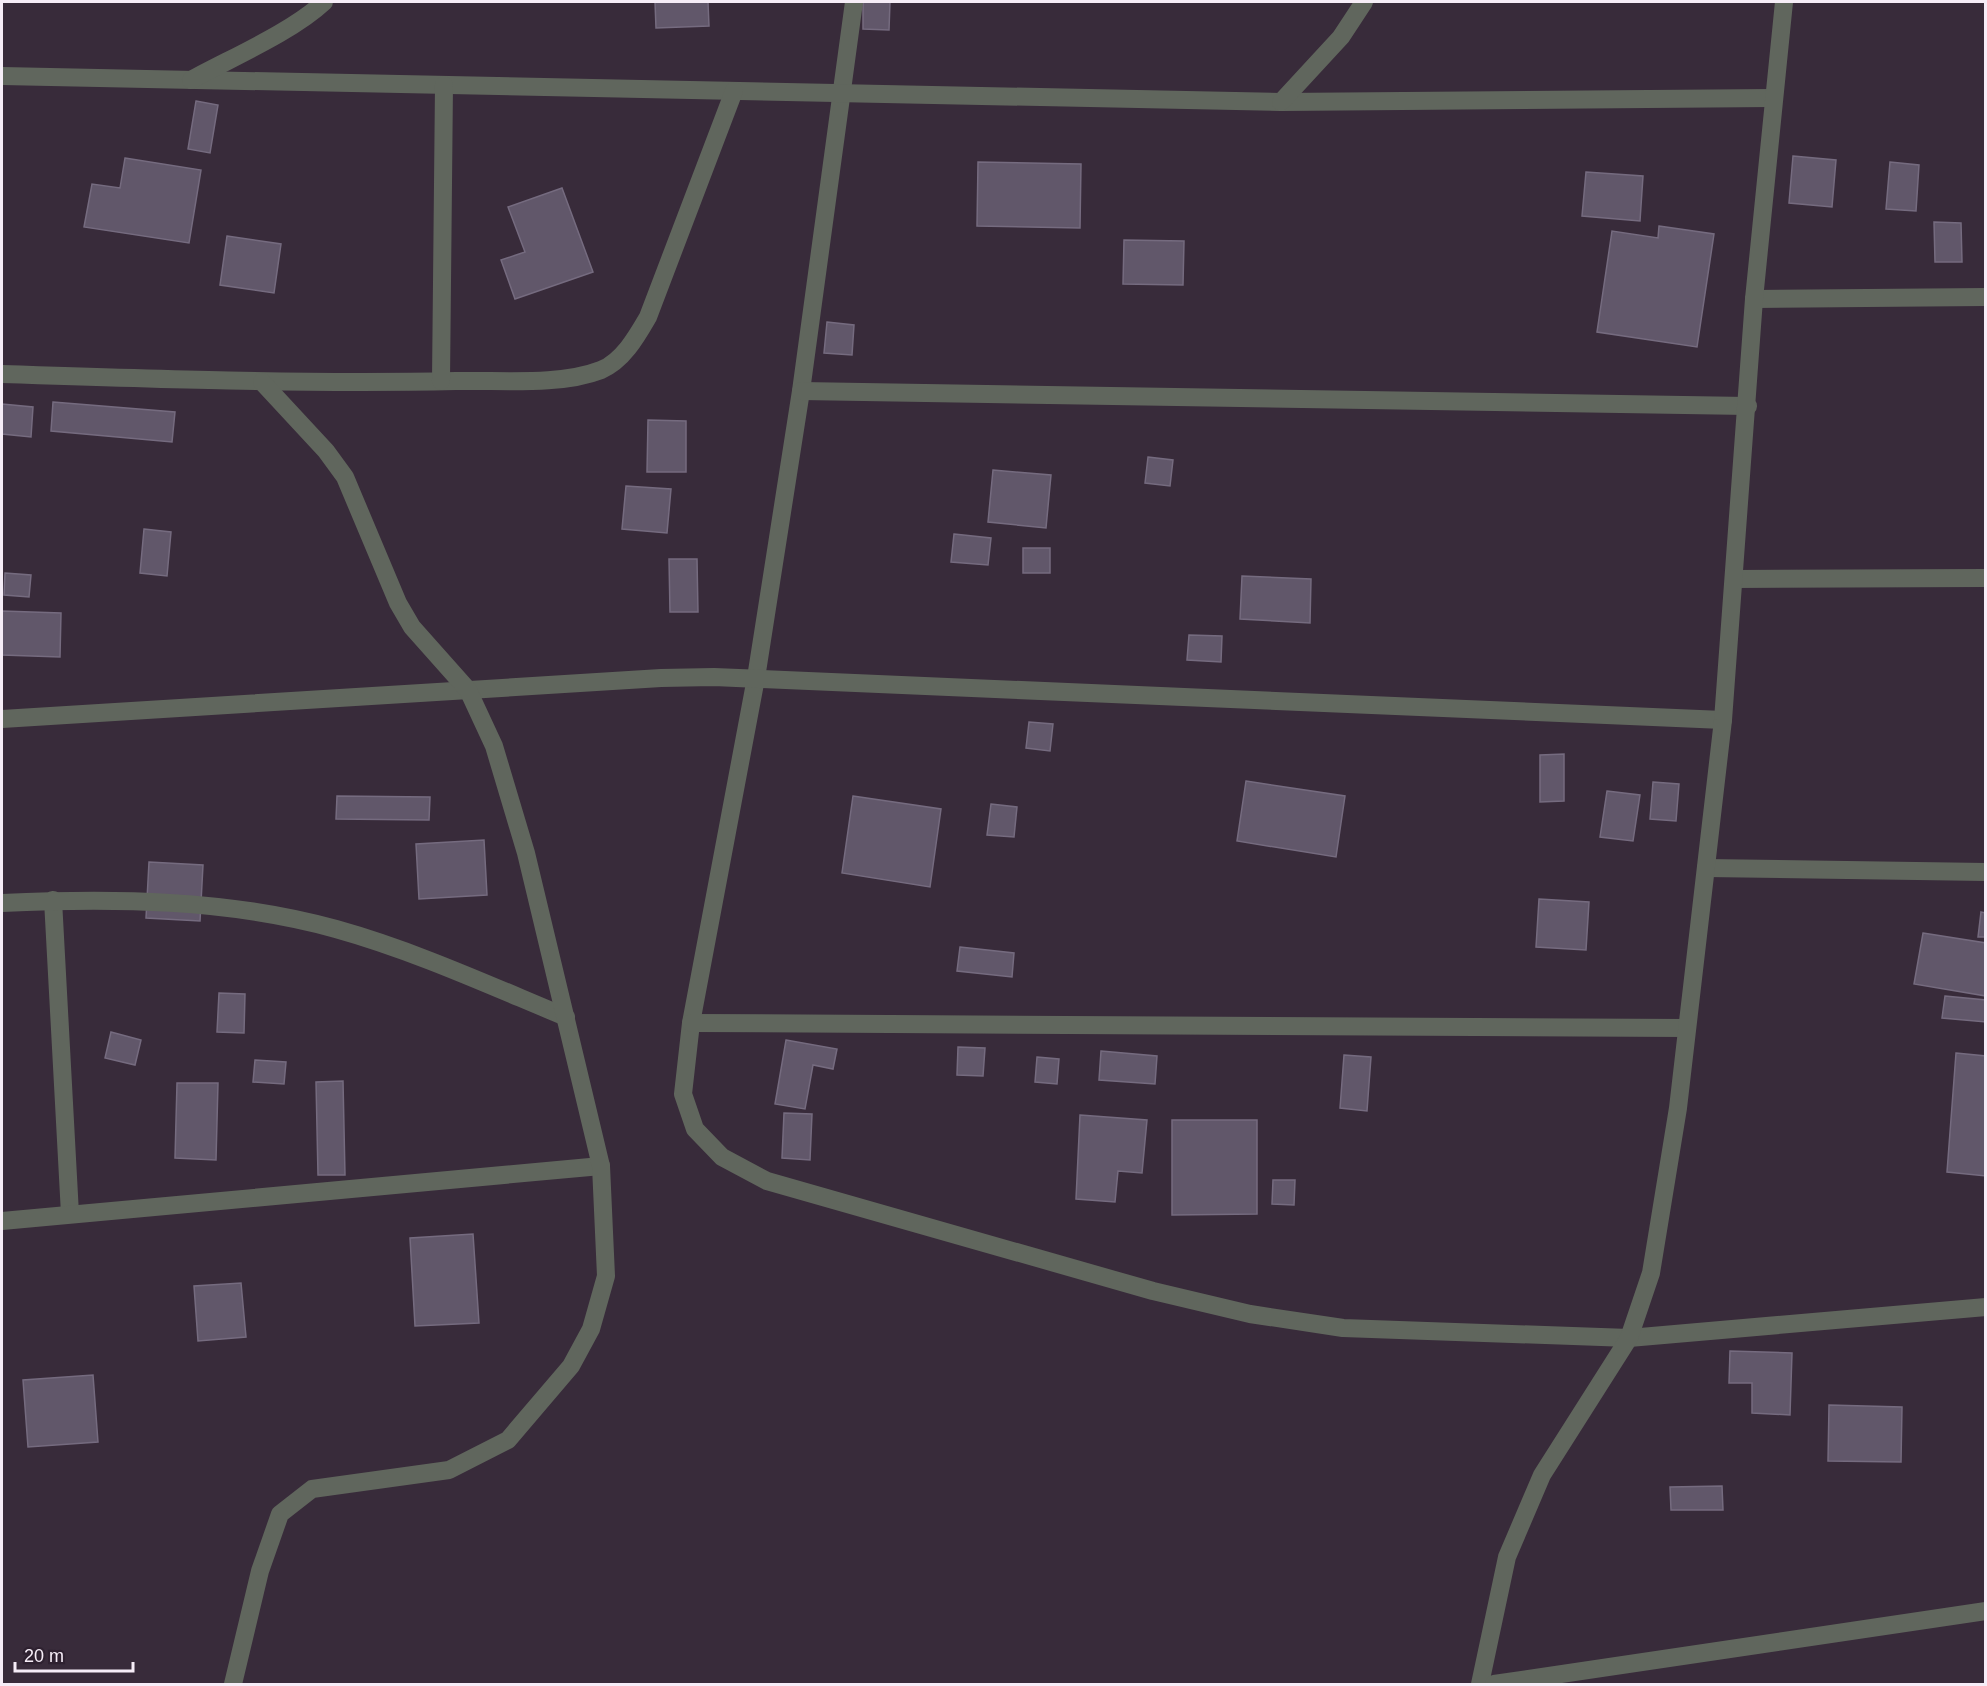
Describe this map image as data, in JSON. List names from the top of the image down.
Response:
{
  "scale_bar": "20 m"
}
